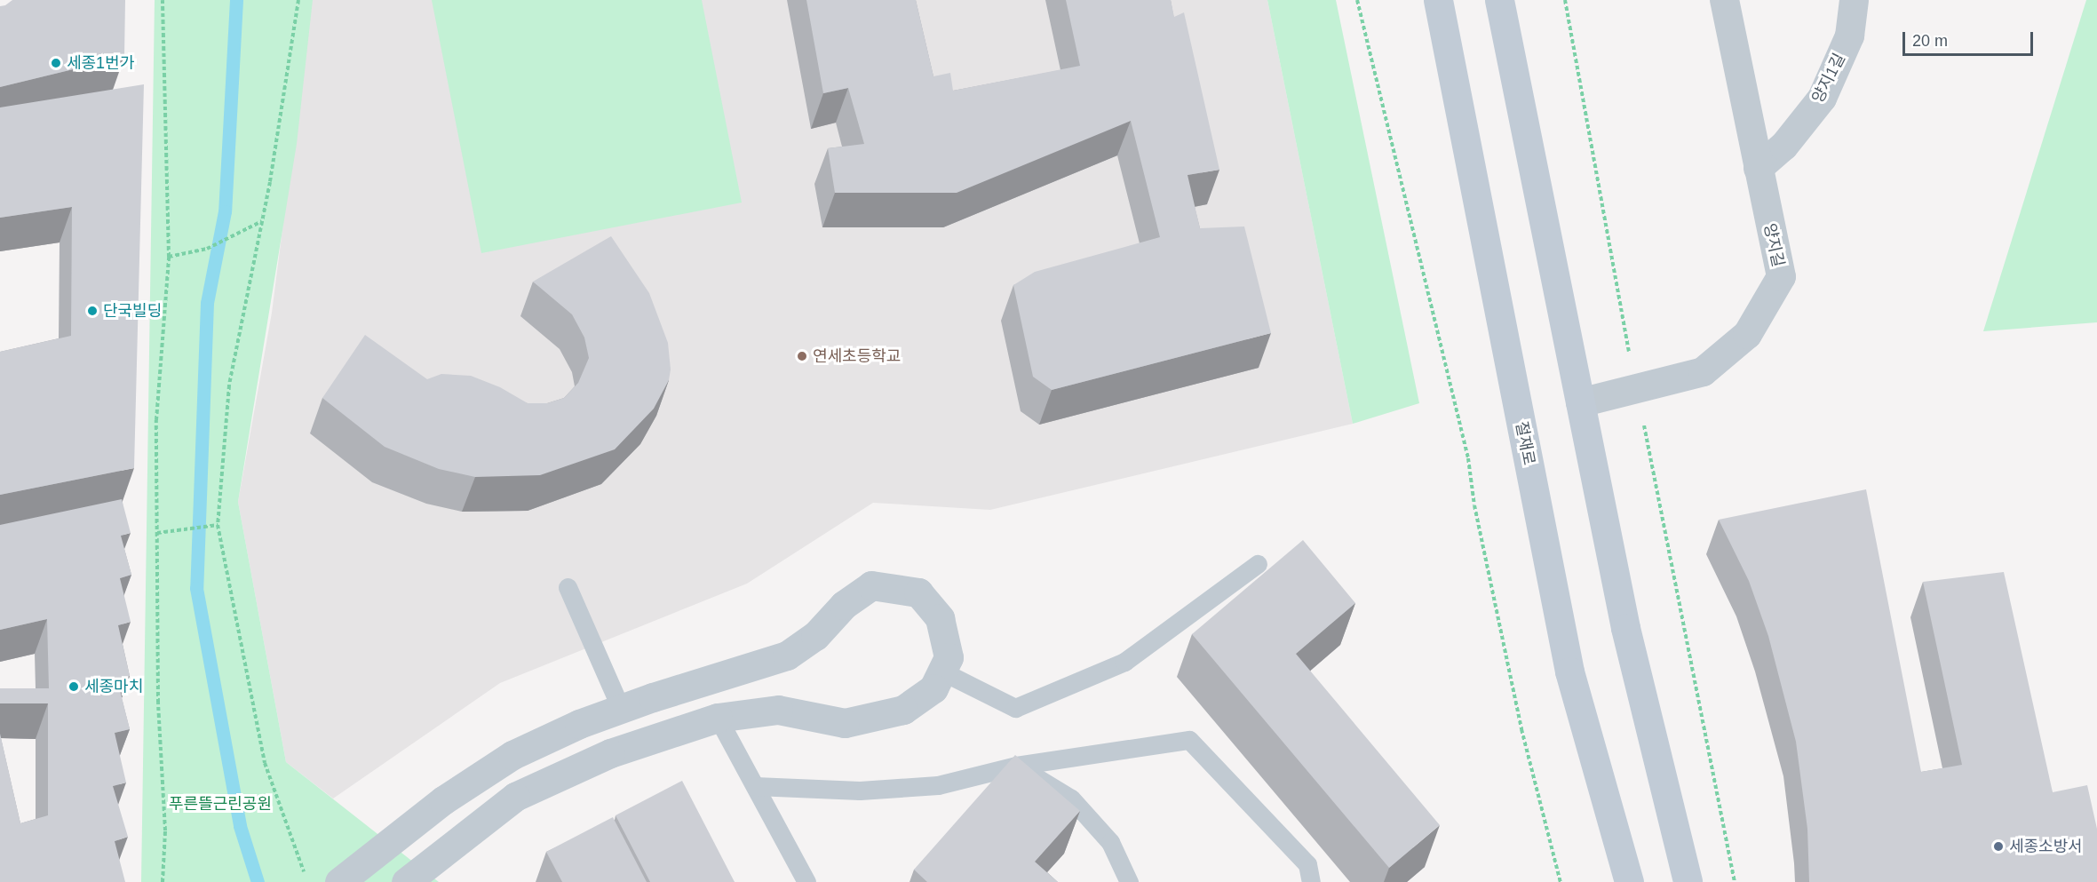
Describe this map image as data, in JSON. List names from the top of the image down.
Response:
{
  "streets": {
    "street": ["양지1길", "양지길", "절재로"]
  },
  "crossings": [
    ["양지1길", "양지길"]
  ],
  "parks": ["푸른뜰근린공원"],
  "places": [
    "세종1번가",
    "단국빌딩",
    "연세초등학교",
    "세종마치",
    "세종소방서"
  ],
  "scale_bar": "20 m"
}
